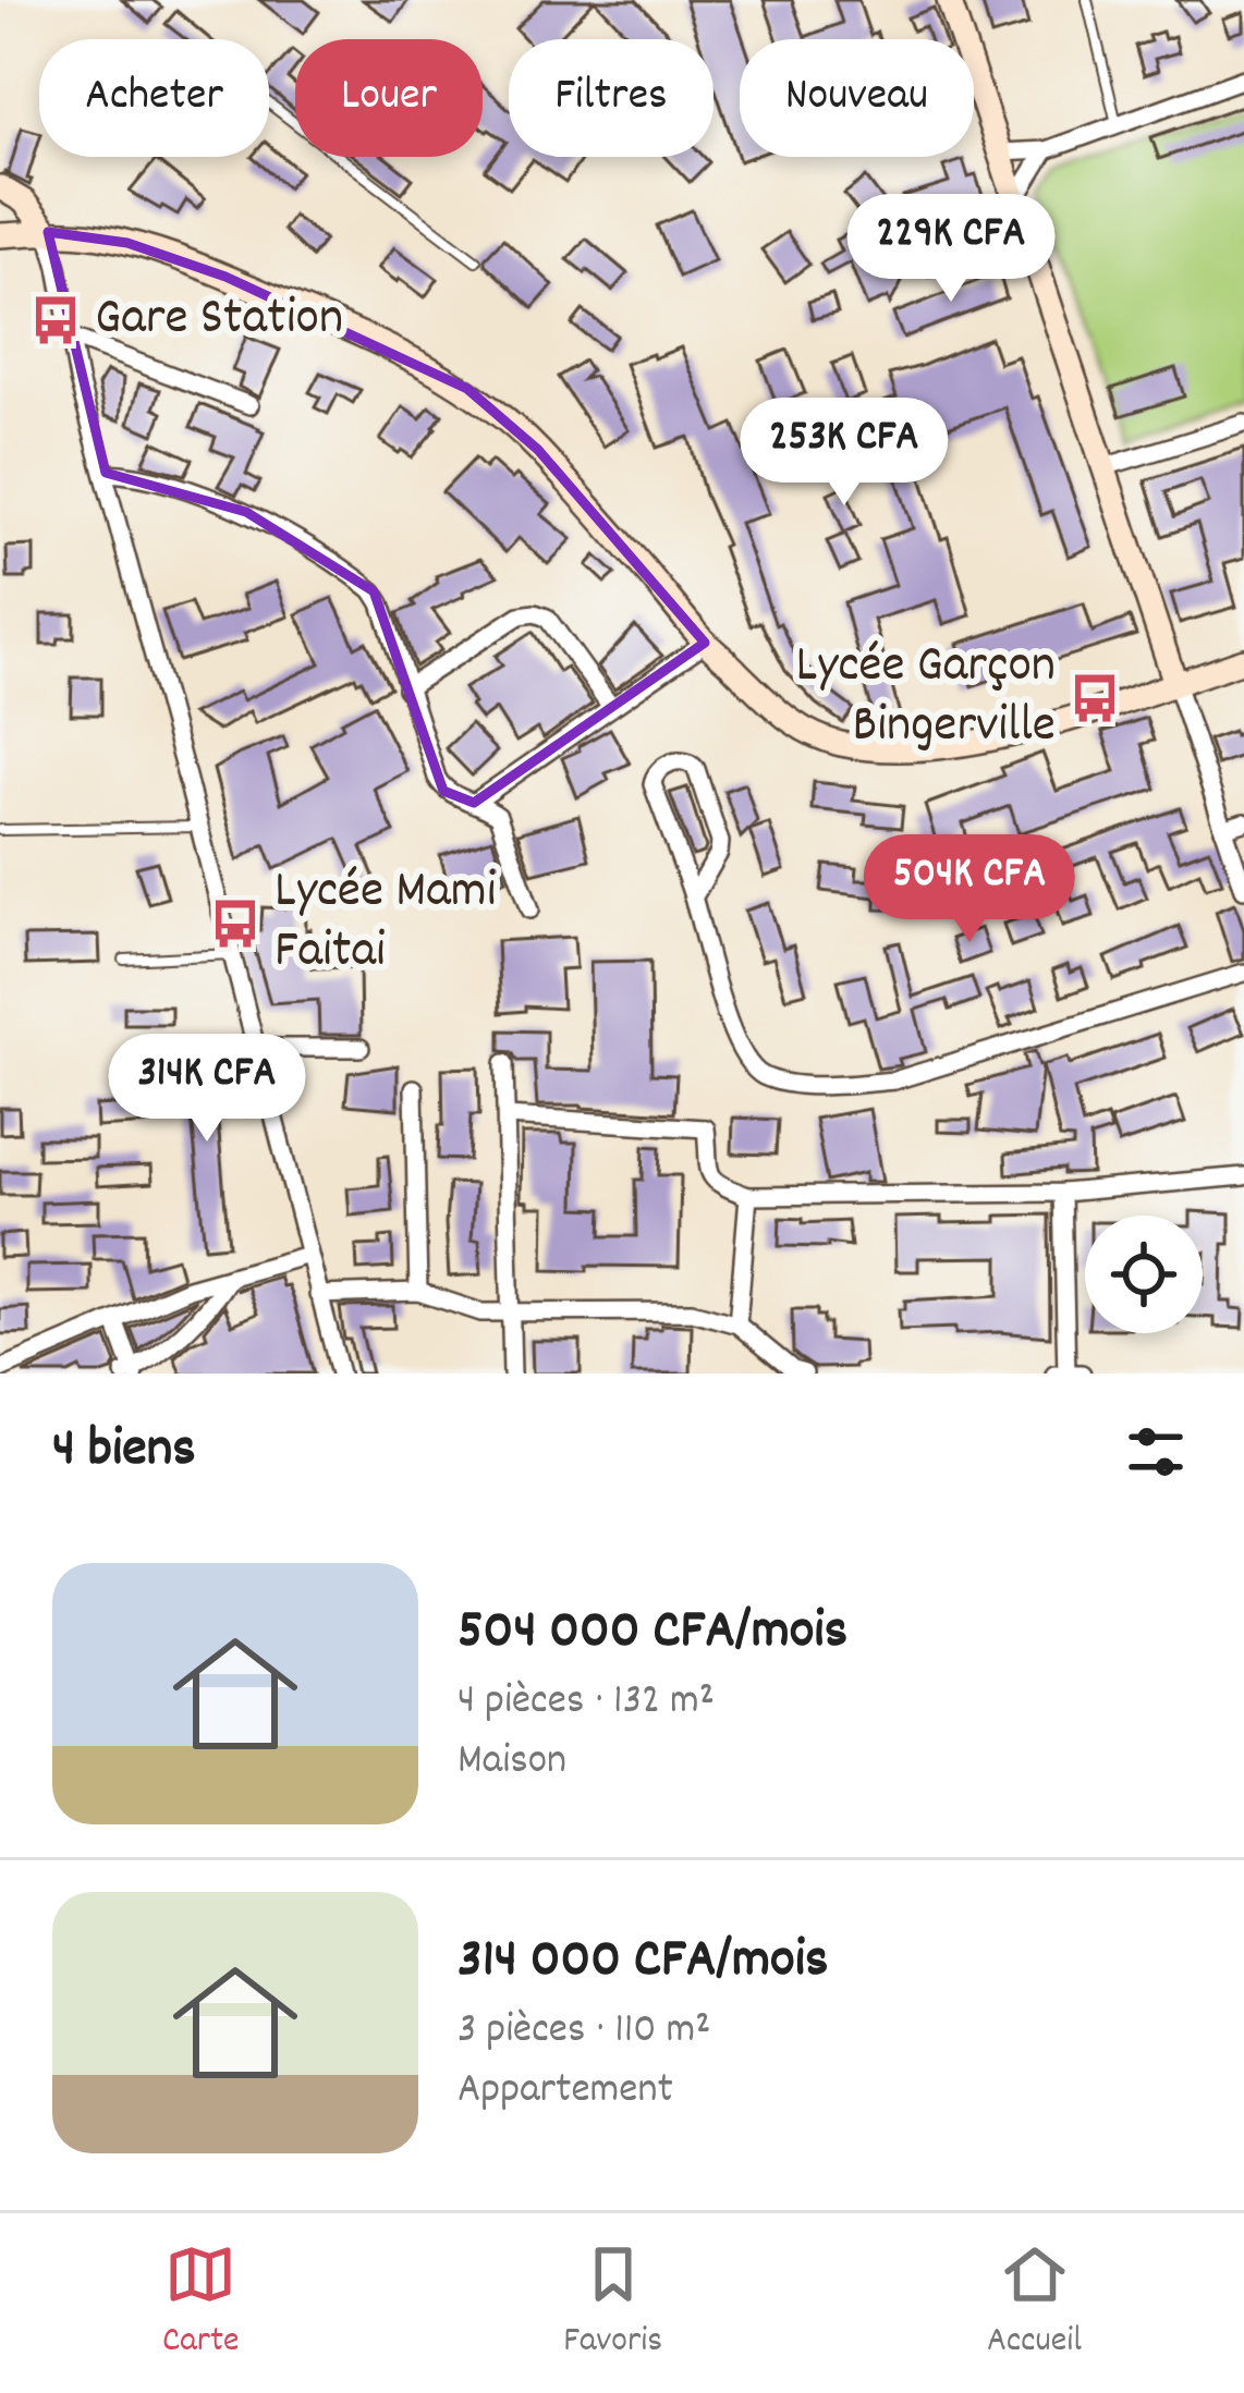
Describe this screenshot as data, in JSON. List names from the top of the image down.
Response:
{
  "places": {
    "bus stop": ["Gare Station", "Lycée Garçon Bingerville", "Lycée Mami Faitai"]
  },
  "page": {
    "chip": [
      "Acheter",
      "Louer",
      "Filtres",
      "Nouveau"
    ],
    "price": [
      "229K CFA",
      "253K CFA",
      "504K CFA",
      "314K CFA"
    ],
    "heading": "4 biens",
    "list": [
      {
        "name": "504 000 CFA/mois",
        "note": "4 pièces · 132 m² · Maison"
      },
      {
        "name": "314 000 CFA/mois",
        "note": "3 pièces · 110 m² · Appartement"
      }
    ],
    "tabs": ["Carte", "Favoris", "Accueil"]
  }
}
